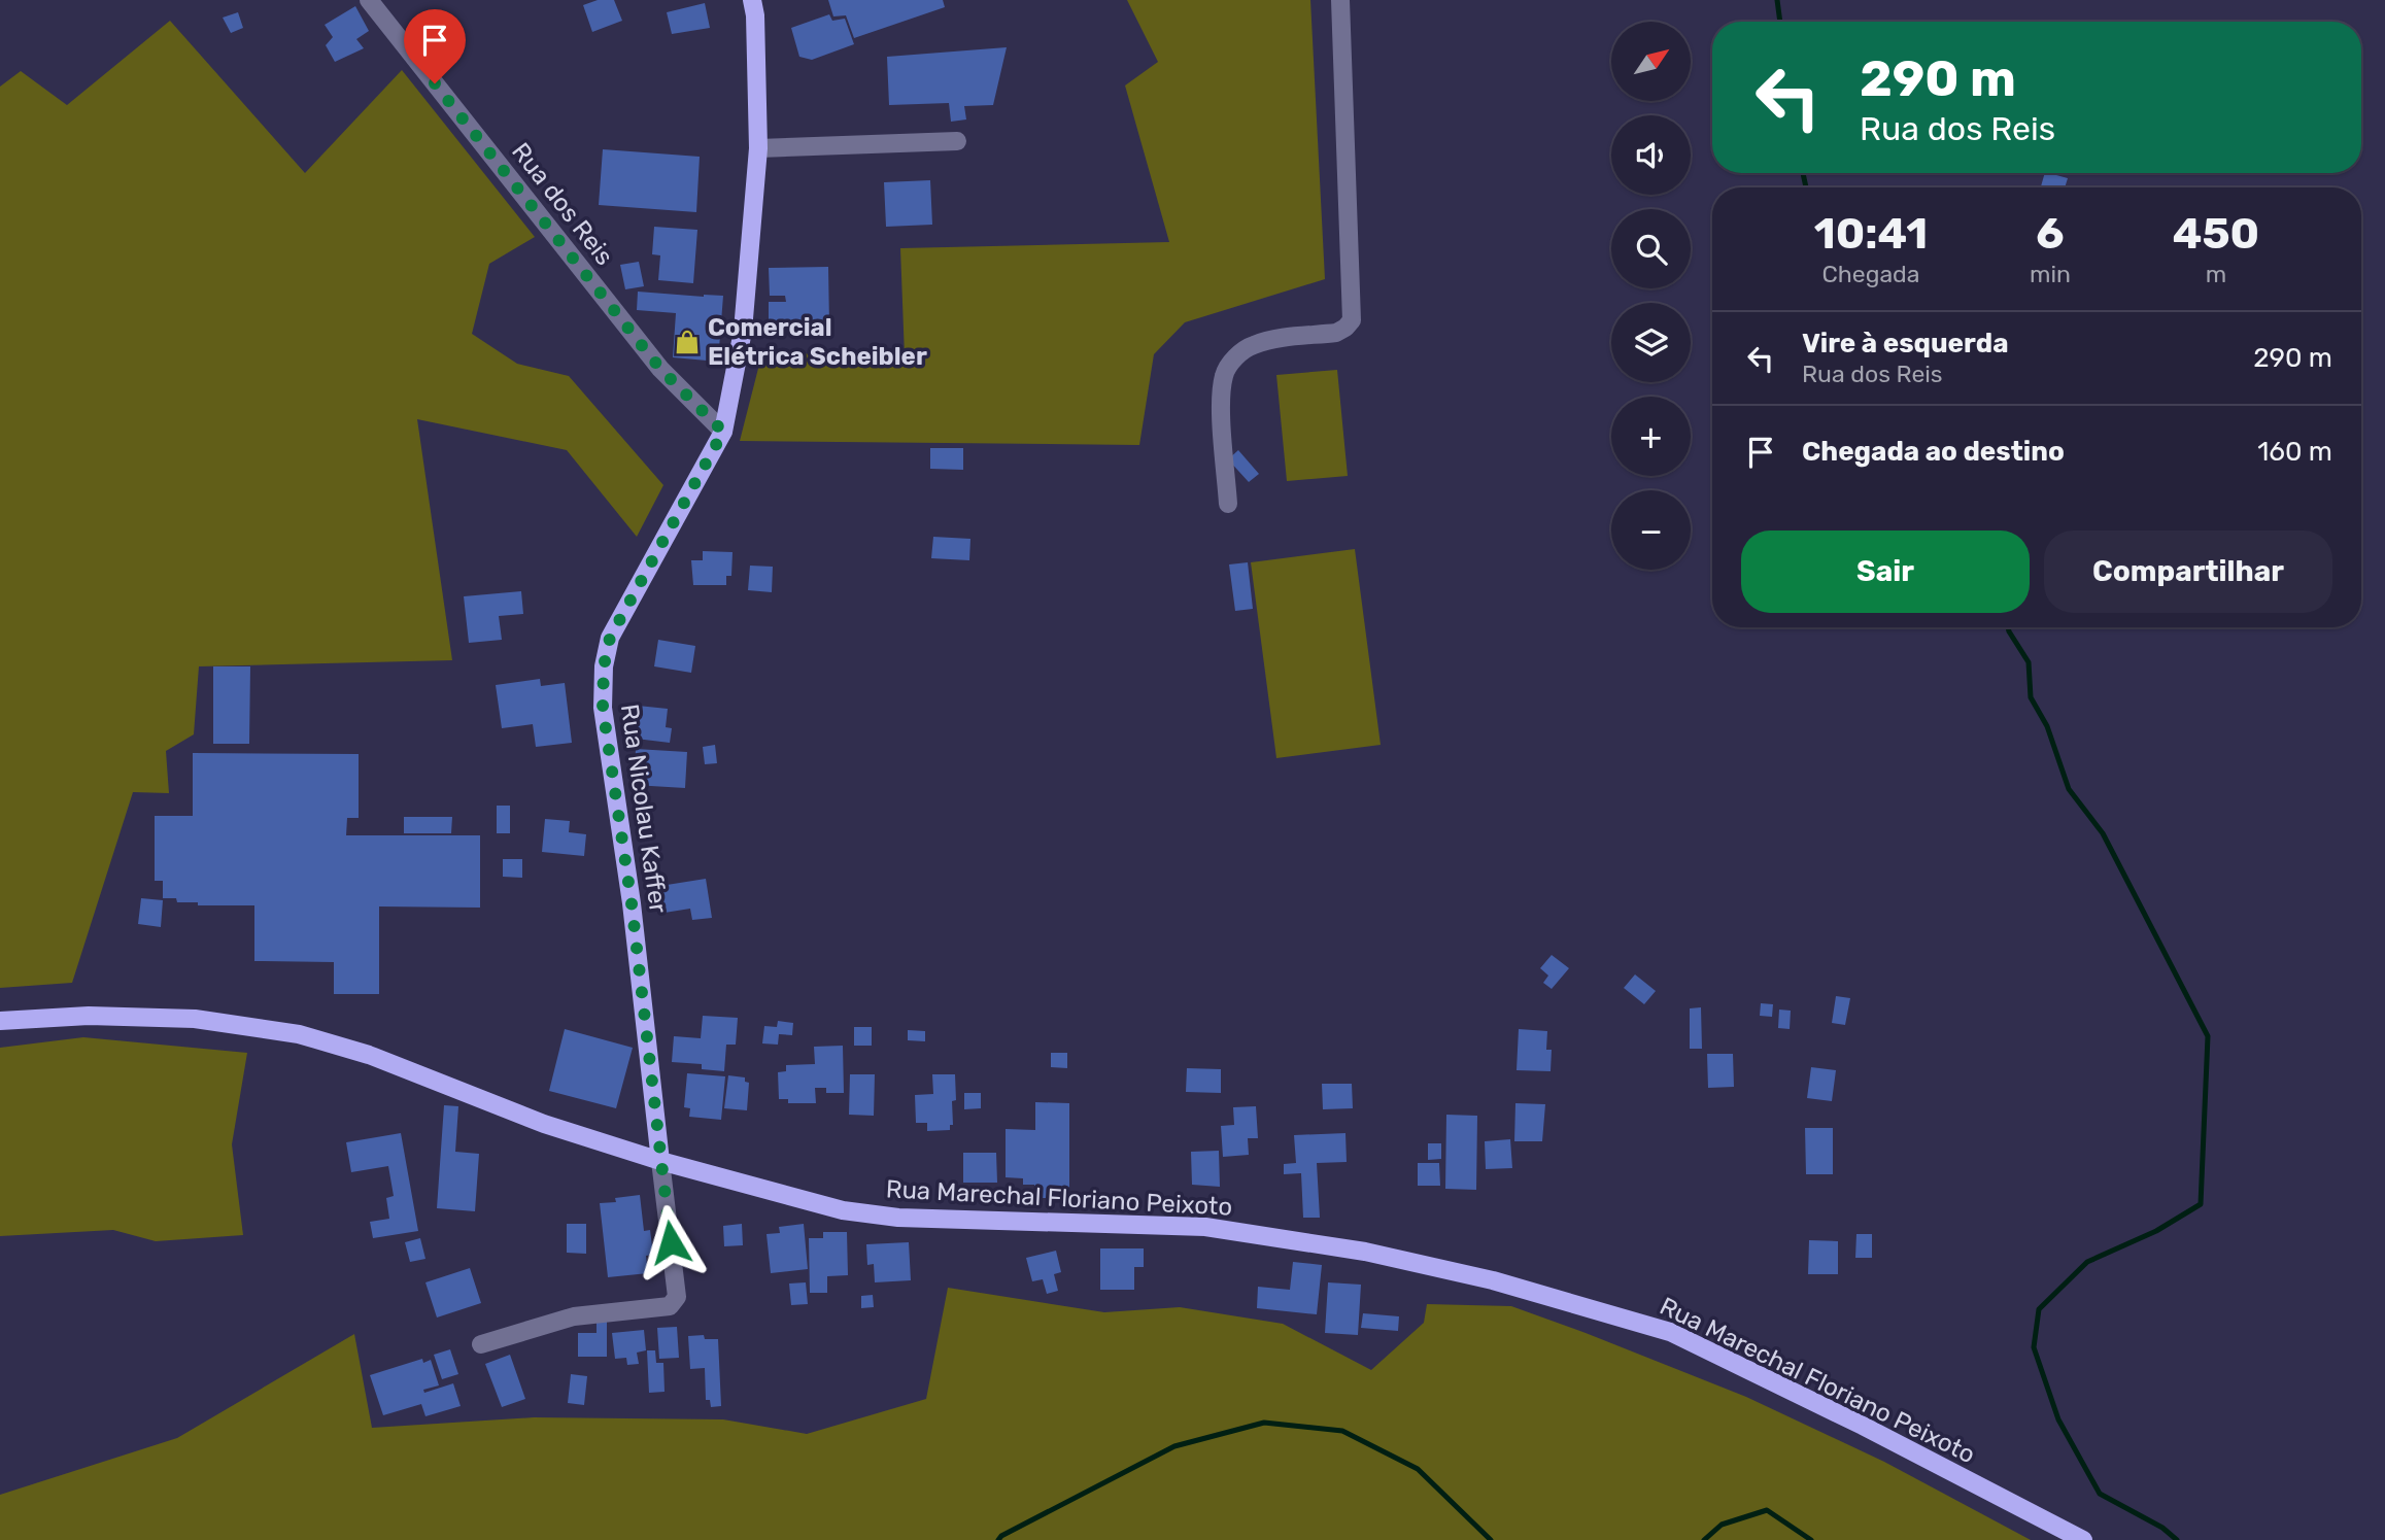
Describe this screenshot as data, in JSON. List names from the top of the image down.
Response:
{
  "streets": {
    "main road": ["Rua Nicolau Kaffer", "Rua Marechal Floriano Peixoto"],
    "street": ["Rua dos Reis"]
  },
  "crossings": [
    ["Rua dos Reis", "Rua Nicolau Kaffer"],
    ["Rua Nicolau Kaffer", "Rua Marechal Floriano Peixoto"]
  ],
  "places": {
    "shop": ["Comercial Elétrica Scheibler"]
  },
  "north": "top right",
  "page": {
    "map_buttons": ["+", "−"],
    "turn": ["290 m", "Rua dos Reis"],
    "eta": [
      "10:41",
      "Chegada",
      "6",
      "min",
      "450",
      "m"
    ],
    "list": [
      {
        "name": "Vire à esquerda",
        "note": "Rua dos Reis",
        "value": "290 m"
      },
      {
        "name": "Chegada ao destino",
        "value": "160 m"
      }
    ],
    "buttons": ["Sair", "Compartilhar"]
  }
}
